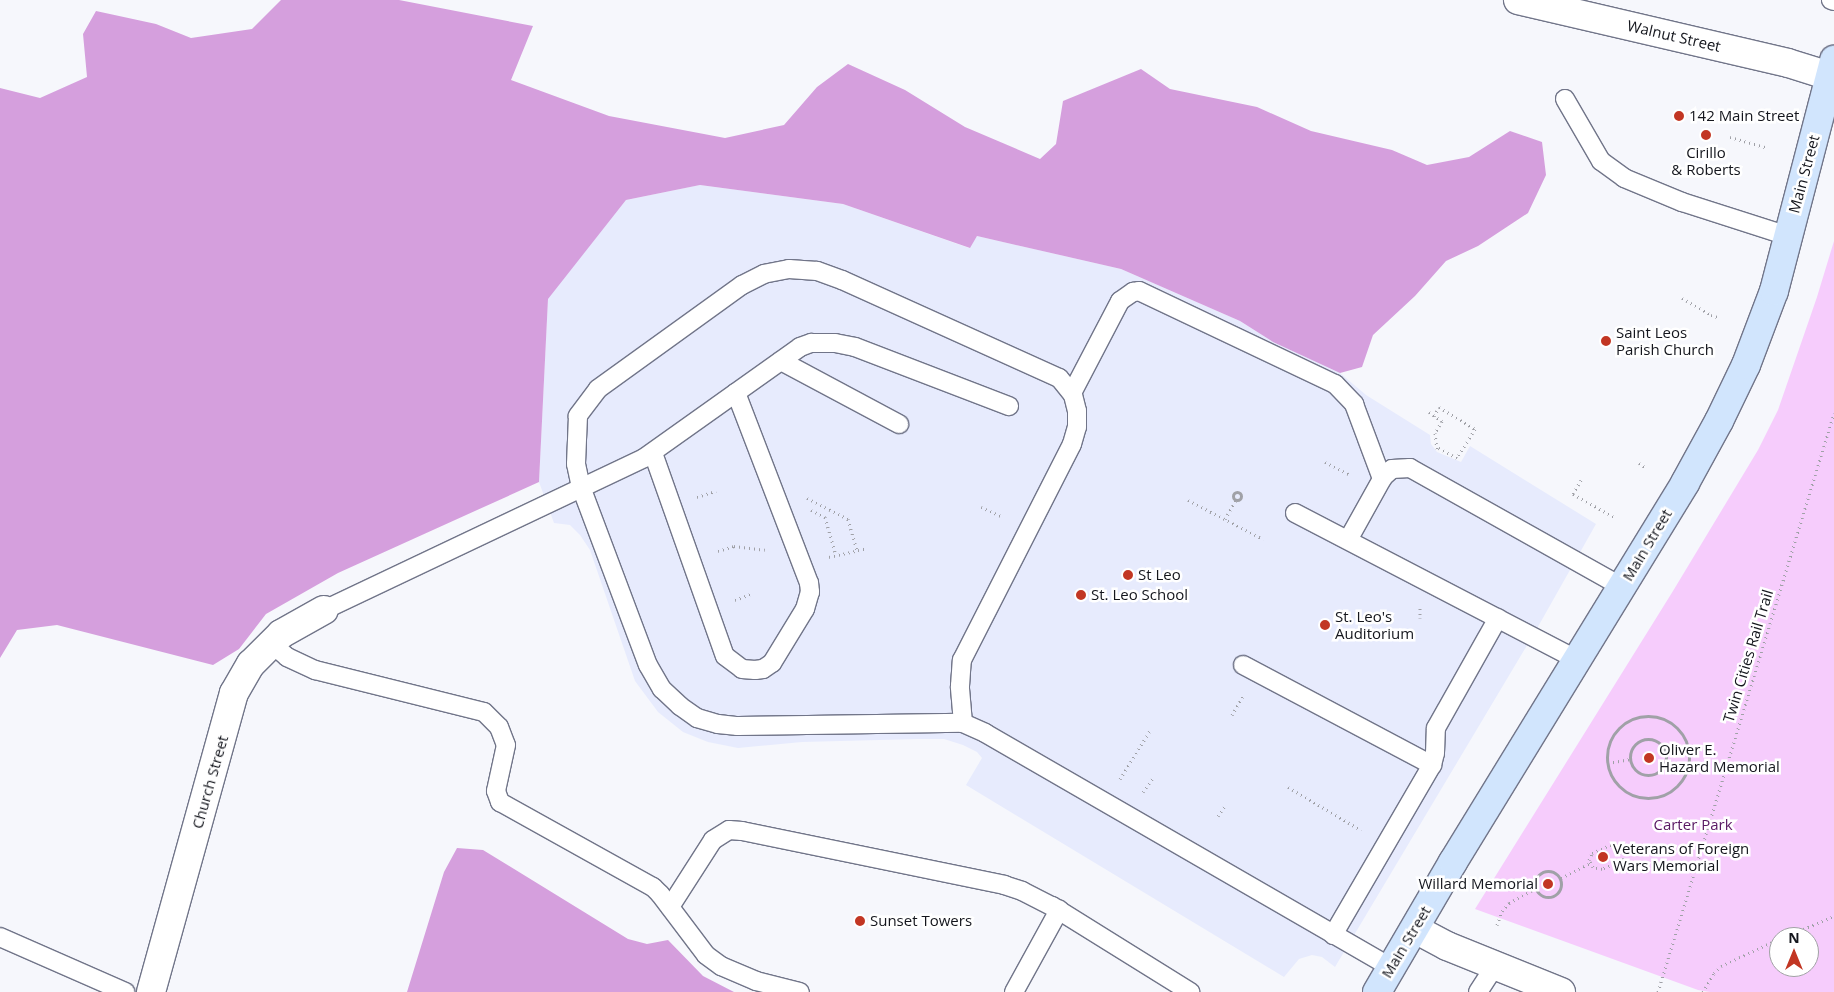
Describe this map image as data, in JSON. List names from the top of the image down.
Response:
{
  "streets": {
    "main road": ["Main Street"],
    "street": ["Walnut Street", "Church Street"],
    "path": ["Twin Cities Rail Trail"]
  },
  "crossings": [
    ["Walnut Street", "Main Street"]
  ],
  "parks": ["Carter Park"],
  "places": [
    "142 Main Street",
    "Cirillo & Roberts",
    "Saint Leos Parish Church",
    "St Leo",
    "St. Leo School",
    "St. Leo's Auditorium",
    "Oliver E. Hazard Memorial",
    "Veterans of Foreign Wars Memorial",
    "Willard Memorial",
    "Sunset Towers"
  ],
  "north": "top"
}
